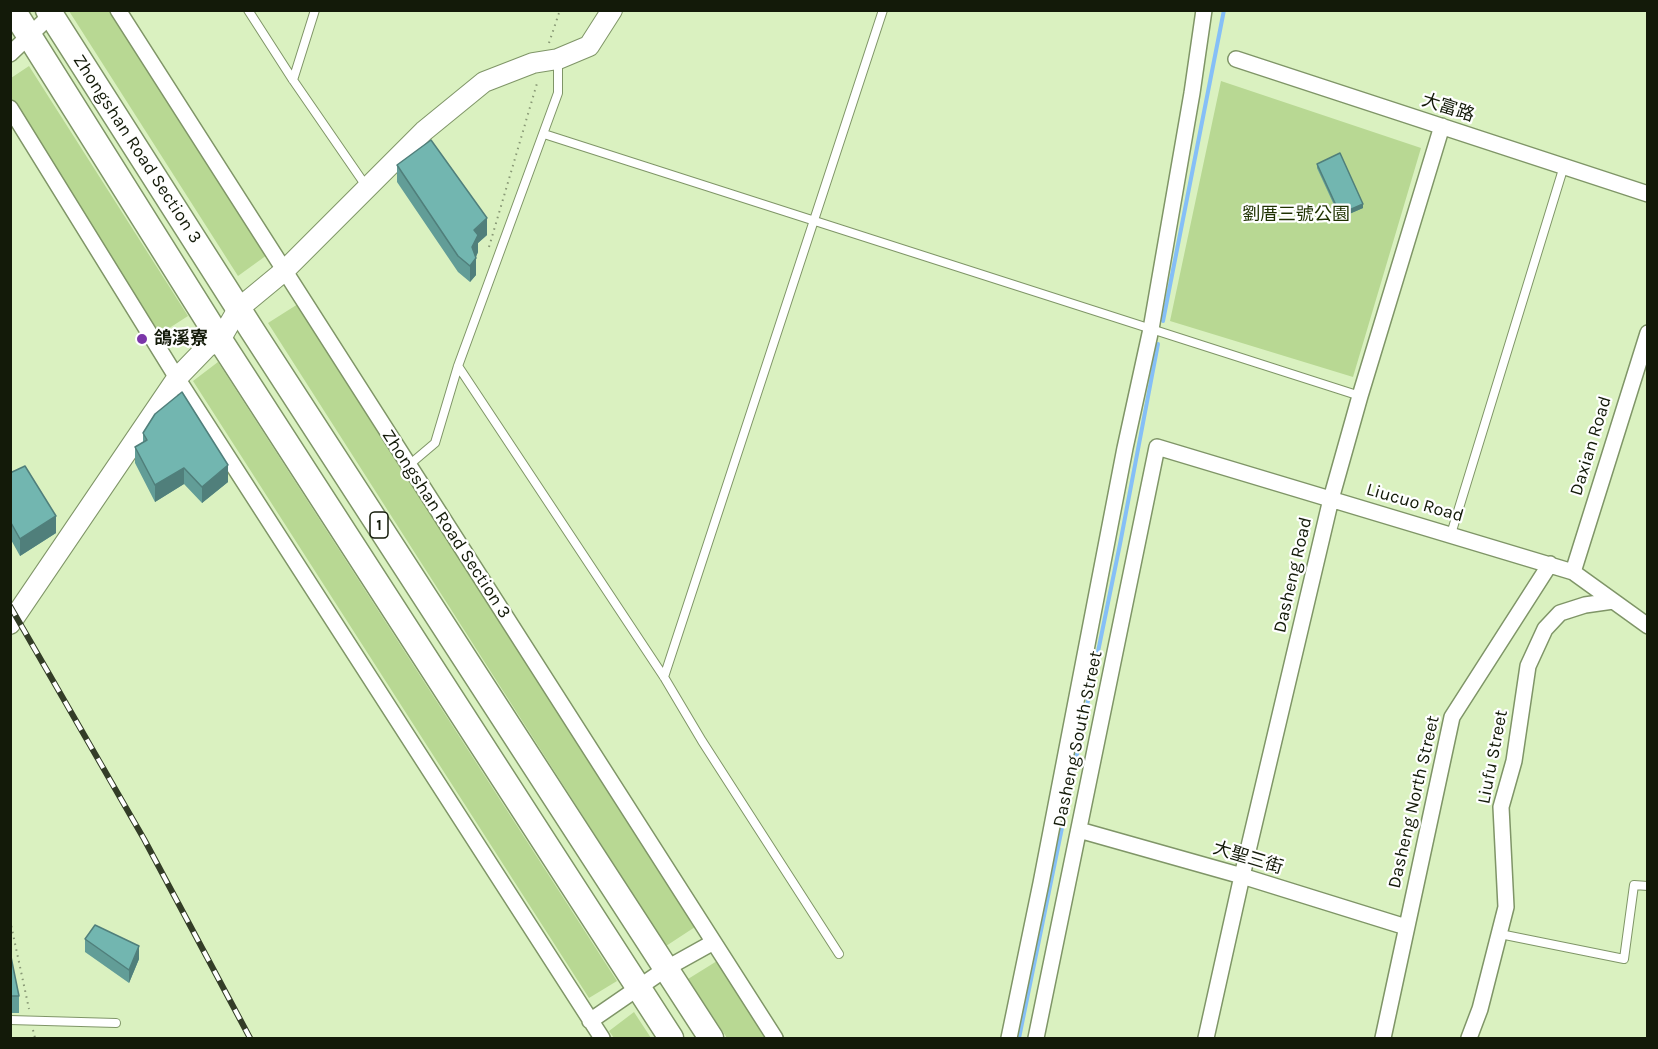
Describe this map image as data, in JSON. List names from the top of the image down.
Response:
{
  "streets": {
    "main road": ["Zhongshan Road Section 3", "1"],
    "street": [
      "大富路",
      "Daxian Road",
      "Liucuo Road",
      "Dasheng Road",
      "Dasheng South Street",
      "Liufu Street",
      "Dasheng North Street",
      "大聖三街"
    ]
  },
  "crossings": [
    ["大富路", "Dasheng Road"],
    ["Daxian Road", "Liucuo Road"],
    ["Liucuo Road", "Dasheng Road"],
    ["Liucuo Road", "Dasheng South Street"],
    ["Liucuo Road", "Liufu Street"],
    ["Liucuo Road", "Dasheng North Street"],
    ["Dasheng Road", "大聖三街"],
    ["Dasheng South Street", "大聖三街"],
    ["Dasheng North Street", "大聖三街"]
  ],
  "parks": ["劉厝三號公園"],
  "places": ["鴿溪寮"]
}
